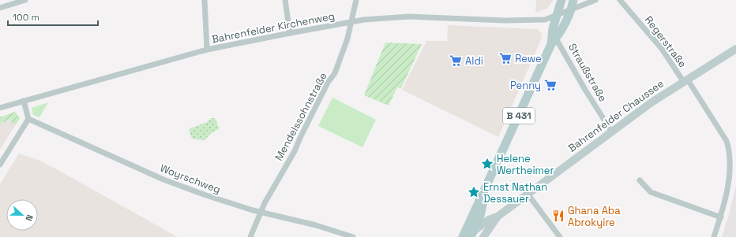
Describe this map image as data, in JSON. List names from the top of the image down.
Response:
{
  "streets": {
    "main road": ["B 431", "Bahrenfelder Chaussee"],
    "street": [
      "Bahrenfelder Kirchenweg",
      "Regerstraße",
      "Straußstraße",
      "Mendelssohnstraße",
      "Woyrschweg"
    ]
  },
  "crossings": [
    ["Bahrenfelder Kirchenweg", "B 431"],
    ["Bahrenfelder Kirchenweg", "Mendelssohnstraße"],
    ["Regerstraße", "Bahrenfelder Chaussee"],
    ["Straußstraße", "B 431"],
    ["Straußstraße", "Bahrenfelder Chaussee"],
    ["B 431", "Bahrenfelder Chaussee"],
    ["Mendelssohnstraße", "Woyrschweg"]
  ],
  "places": {
    "supermarket": ["Rewe", "Aldi", "Penny"],
    "place": ["Helene Wertheimer", "Ernst Nathan Dessauer"],
    "restaurant": ["Ghana Aba Abrokyire"]
  },
  "scale_bar": "100 m",
  "north": "right"
}
